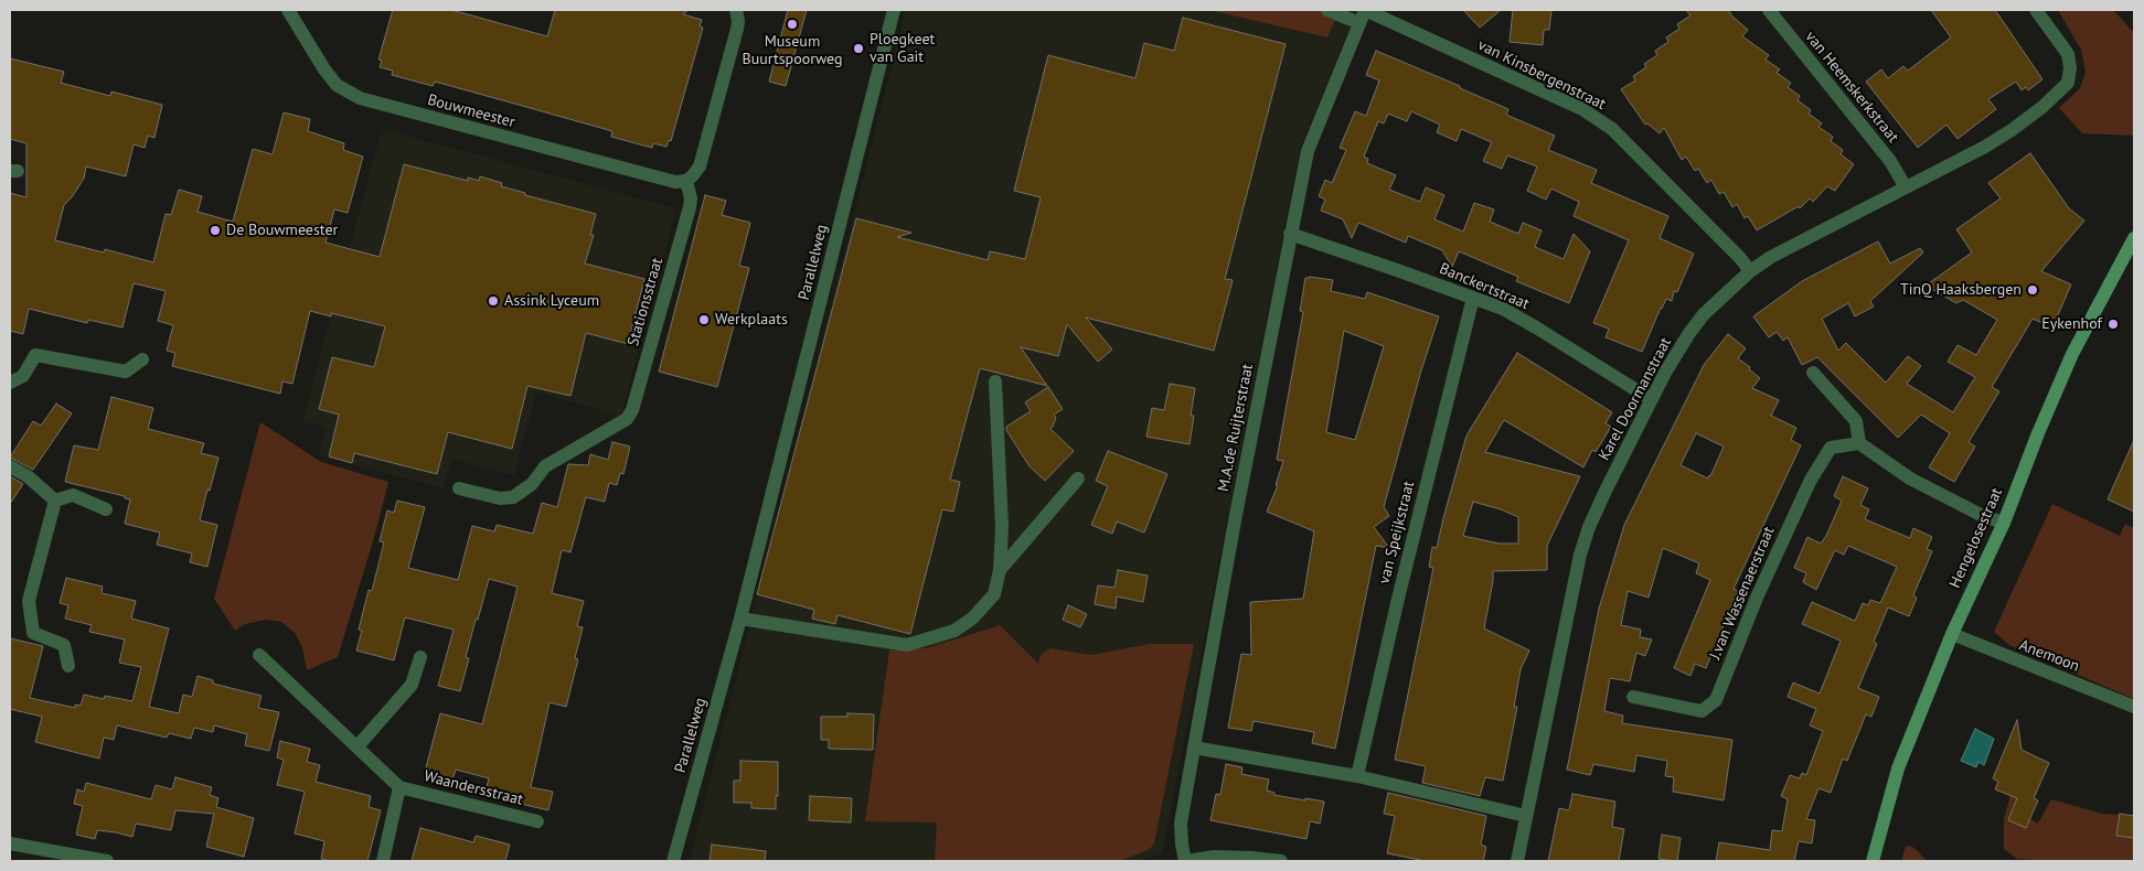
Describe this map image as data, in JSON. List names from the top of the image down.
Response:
{
  "streets": {
    "main road": ["Hengelosestraat"],
    "street": [
      "van Kinsbergenstraat",
      "van Heemskerkstraat",
      "Bouwmeester",
      "Parallelweg",
      "Banckertstraat",
      "Stationsstraat",
      "Karel Doormanstraat",
      "M.A.de Ruijterstraat",
      "van Speijkstraat",
      "J.van Wassenaerstraat",
      "Anemoon",
      "Waandersstraat"
    ]
  },
  "crossings": [
    ["van Kinsbergenstraat", "Karel Doormanstraat"],
    ["van Kinsbergenstraat", "M.A.de Ruijterstraat"],
    ["van Heemskerkstraat", "Karel Doormanstraat"],
    ["Bouwmeester", "Stationsstraat"],
    ["Banckertstraat", "Karel Doormanstraat"],
    ["Banckertstraat", "M.A.de Ruijterstraat"],
    ["Banckertstraat", "van Speijkstraat"],
    ["Hengelosestraat", "Anemoon"]
  ],
  "places": [
    "Museum Buurtspoorweg",
    "Ploegkeet van Gait",
    "De Bouwmeester",
    "TinQ Haaksbergen",
    "Assink Lyceum",
    "Werkplaats",
    "Eykenhof"
  ]
}
